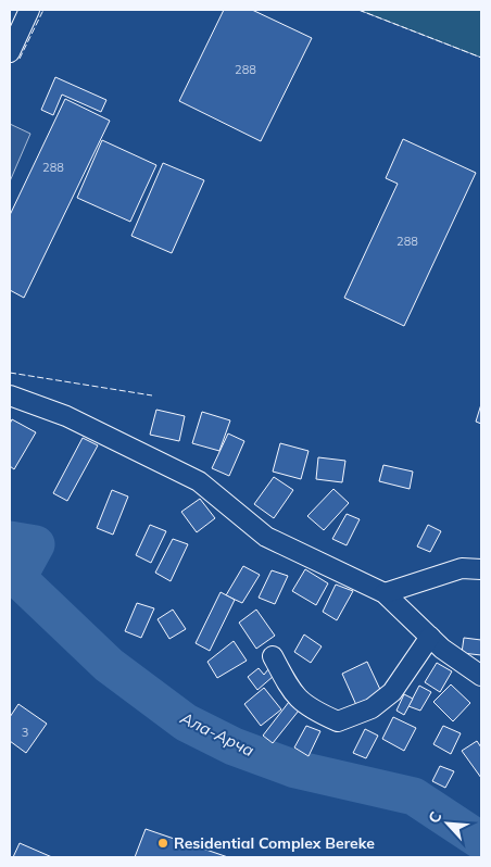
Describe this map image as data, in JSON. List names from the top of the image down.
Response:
{
  "water": ["Ала-Арча"],
  "places": ["Residential Complex Bereke"],
  "house_numbers": [
    "288",
    "288",
    "288",
    "3"
  ],
  "north": "top left"
}
